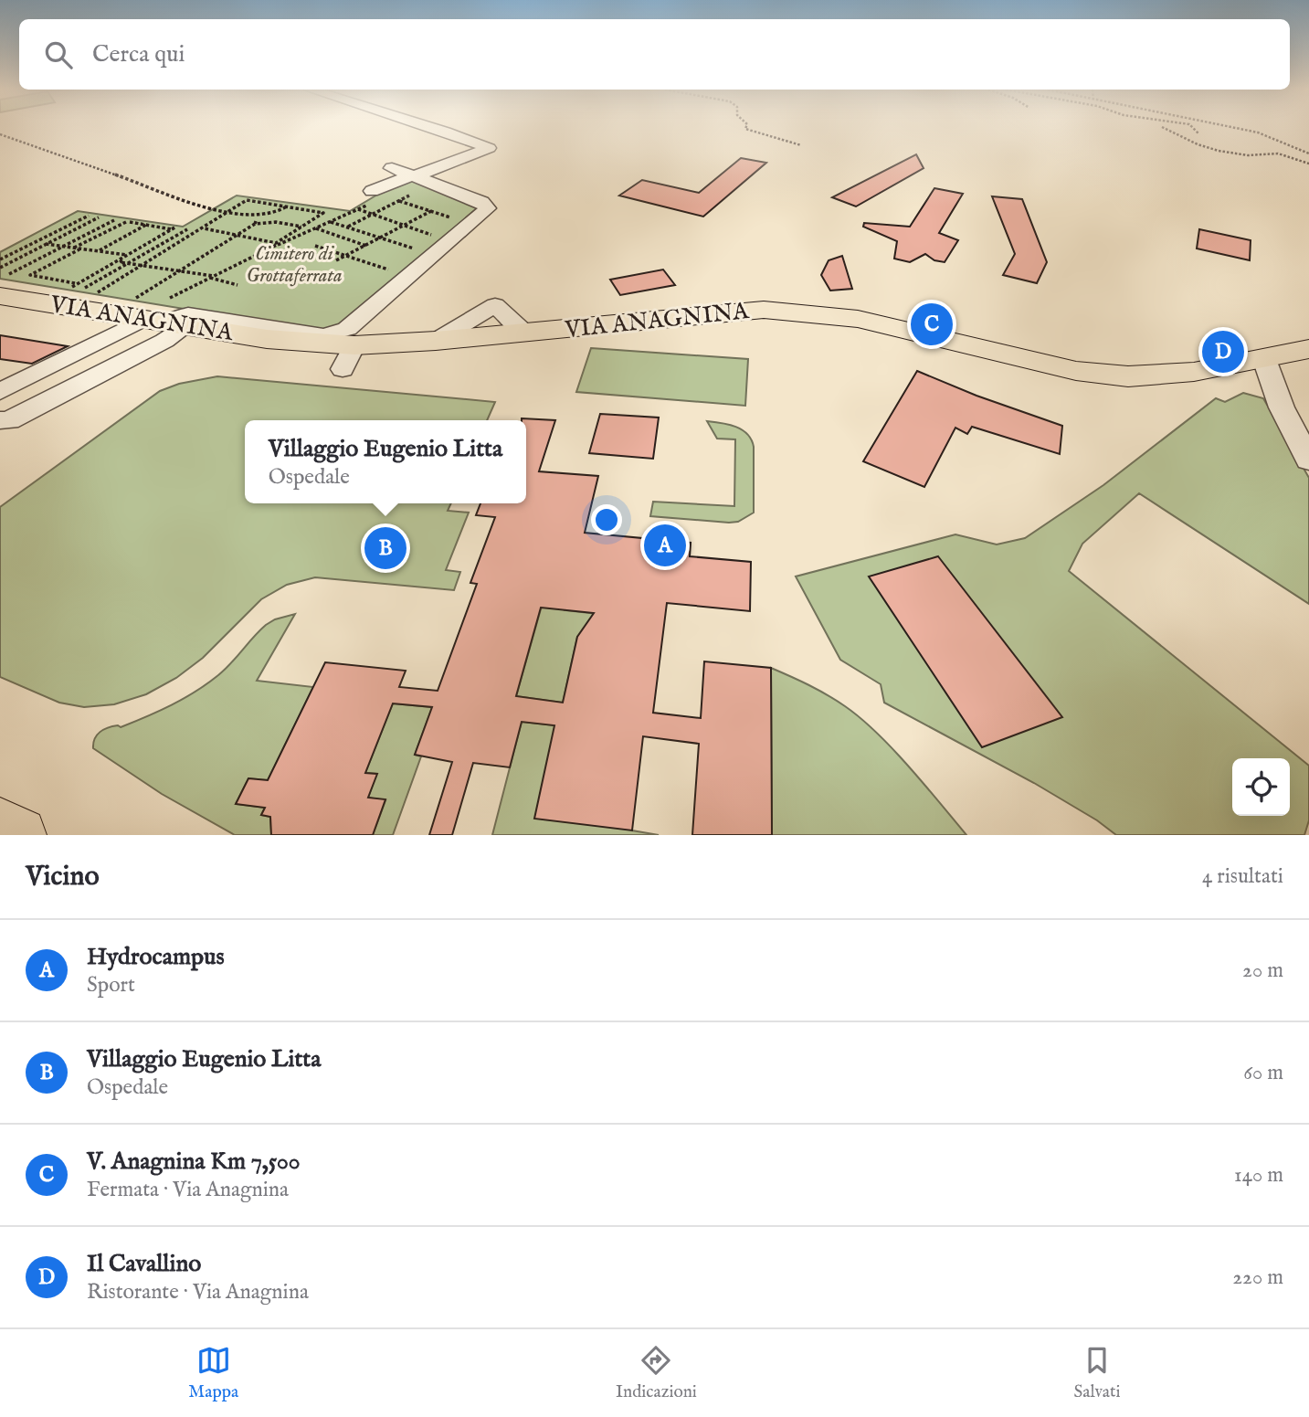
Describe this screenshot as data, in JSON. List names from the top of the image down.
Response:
{
  "streets": {
    "main road": ["VIA ANAGNINA"]
  },
  "parks": ["Cimitero di Grottaferrata"],
  "page": {
    "search": "Cerca qui",
    "pins": [
      "C",
      "D",
      "A",
      "B"
    ],
    "popup": ["Villaggio Eugenio Litta", "Ospedale"],
    "heading": ["Vicino", "4 risultati"],
    "list": [
      {
        "mark": "A",
        "name": "Hydrocampus",
        "note": "Sport",
        "value": "20 m"
      },
      {
        "mark": "B",
        "name": "Villaggio Eugenio Litta",
        "note": "Ospedale",
        "value": "60 m"
      },
      {
        "mark": "C",
        "name": "V. Anagnina Km 7,500",
        "note": "Fermata · Via Anagnina",
        "value": "140 m"
      },
      {
        "mark": "D",
        "name": "Il Cavallino",
        "note": "Ristorante · Via Anagnina",
        "value": "220 m"
      }
    ],
    "nav": ["Mappa", "Indicazioni", "Salvati"]
  }
}
